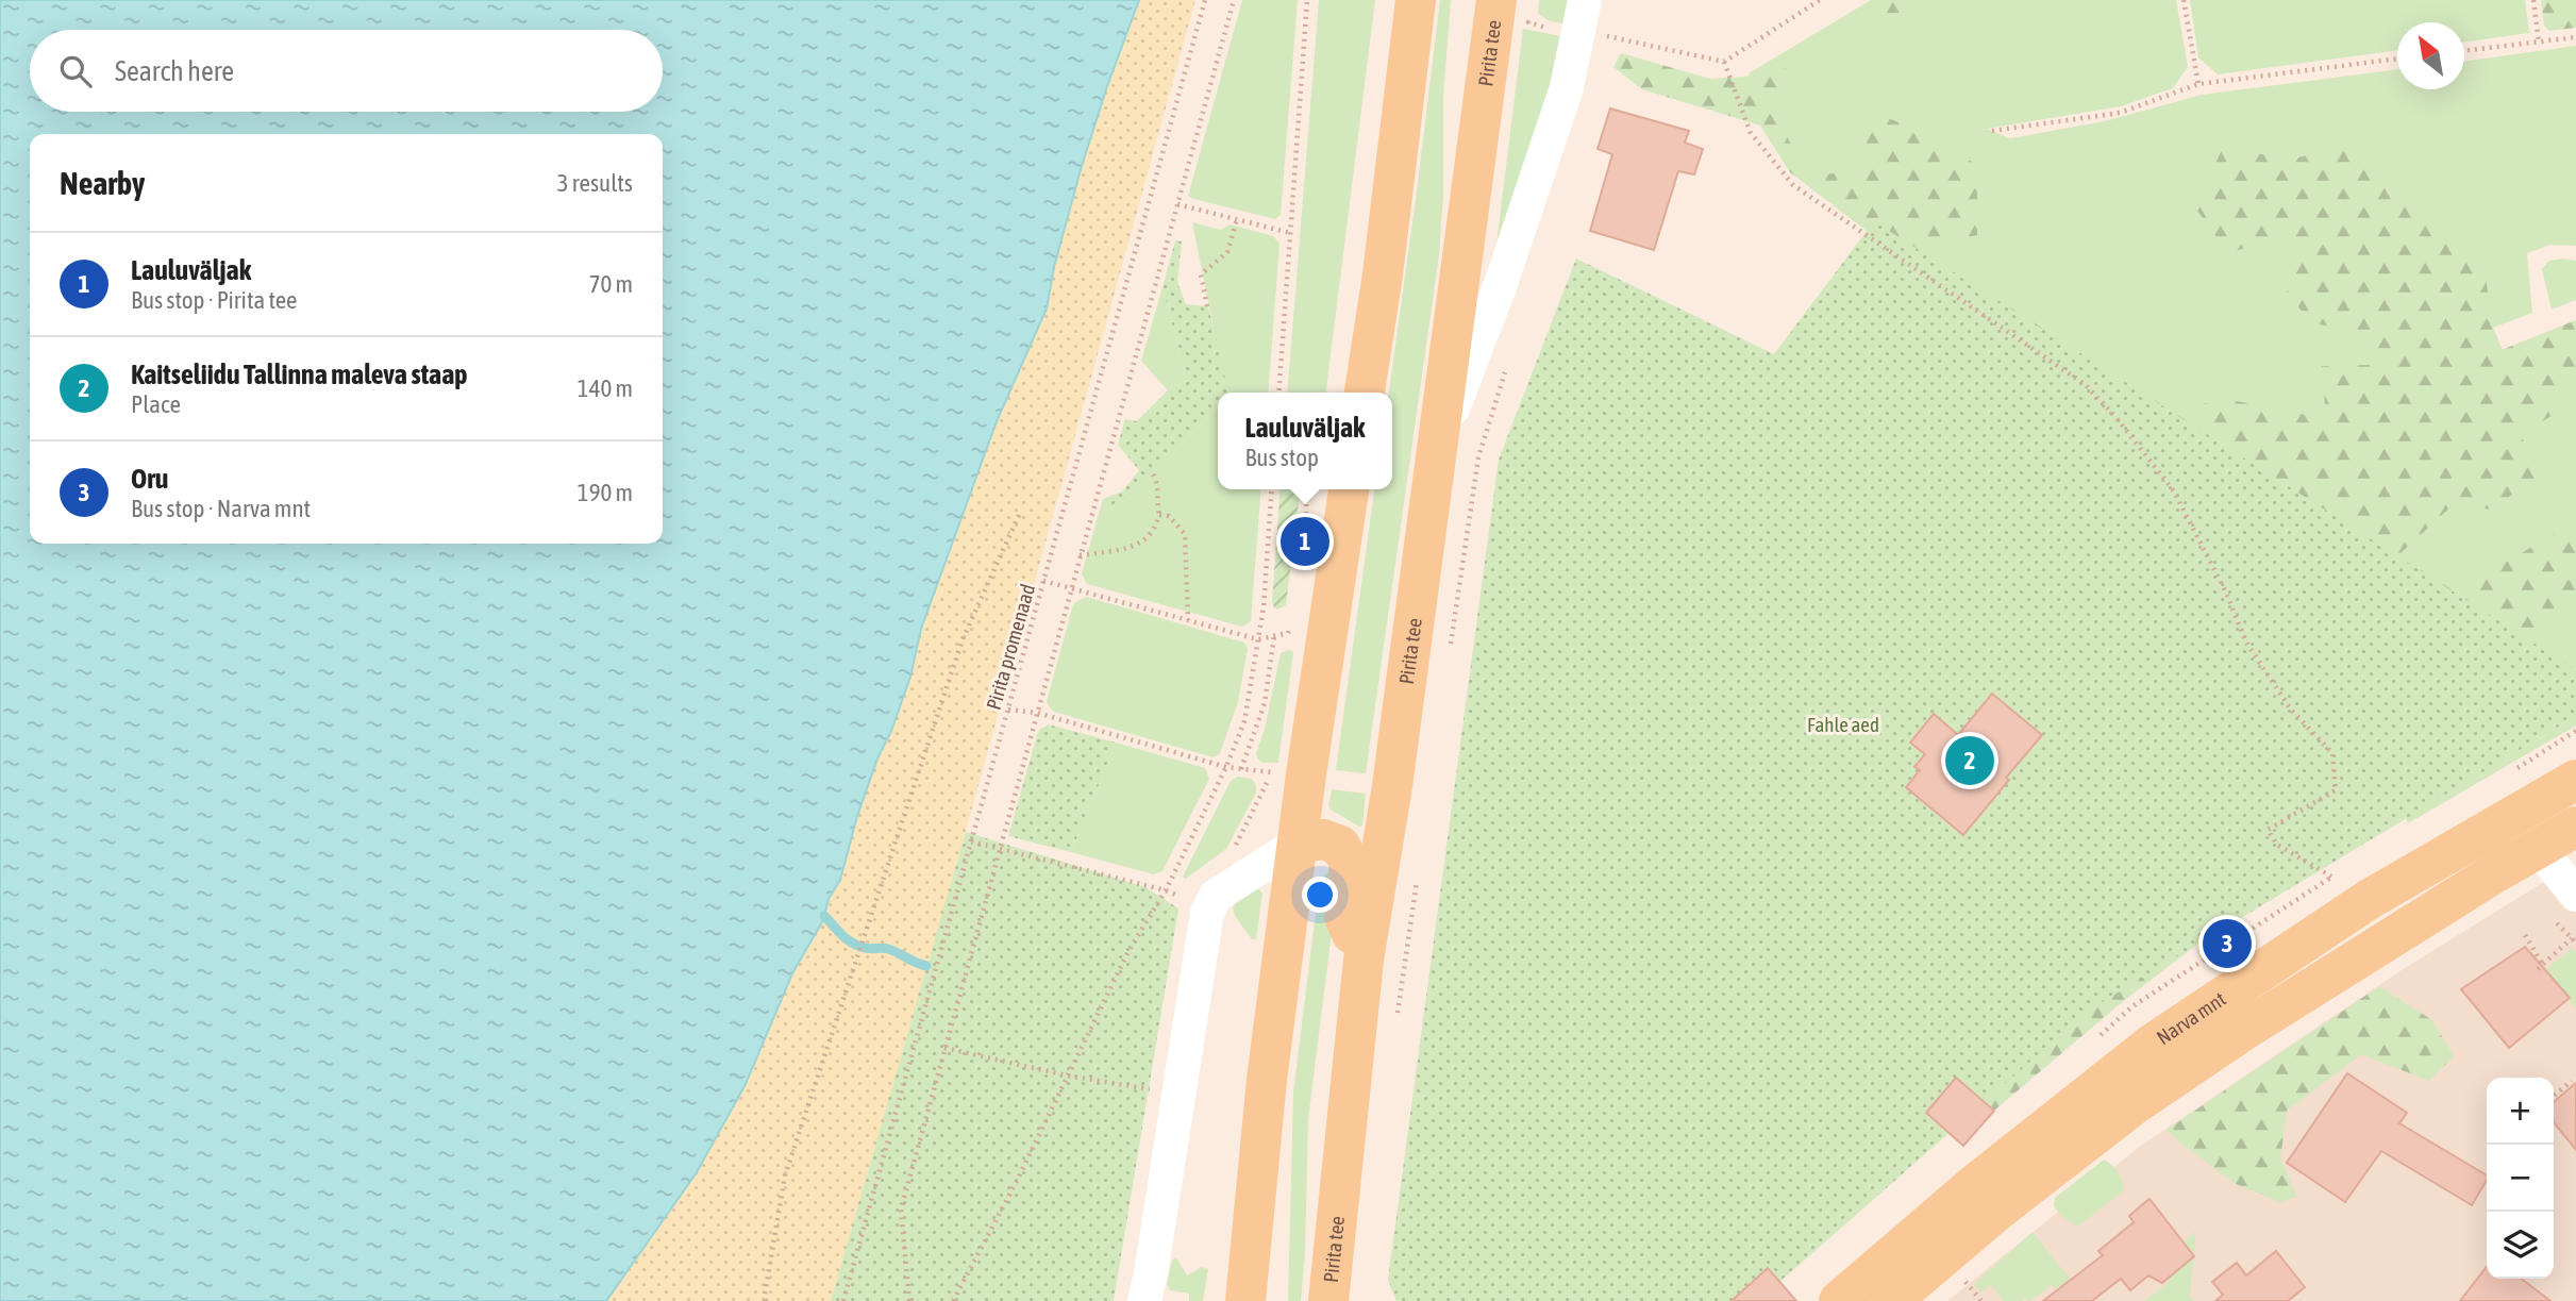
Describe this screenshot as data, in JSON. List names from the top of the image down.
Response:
{
  "streets": {
    "main road": ["Pirita tee", "Narva mnt"],
    "path": ["Pirita promenaad"]
  },
  "parks": ["Fahle aed"],
  "north": "top left",
  "page": {
    "search": "Search here",
    "heading": ["Nearby", "3 results"],
    "list": [
      {
        "mark": "1",
        "name": "Lauluväljak",
        "note": "Bus stop · Pirita tee",
        "value": "70 m"
      },
      {
        "mark": "2",
        "name": "Kaitseliidu Tallinna maleva staap",
        "note": "Place",
        "value": "140 m"
      },
      {
        "mark": "3",
        "name": "Oru",
        "note": "Bus stop · Narva mnt",
        "value": "190 m"
      }
    ],
    "popup": ["Lauluväljak", "Bus stop"],
    "pins": ["1", "2", "3"],
    "map_buttons": ["+", "−"]
  }
}
